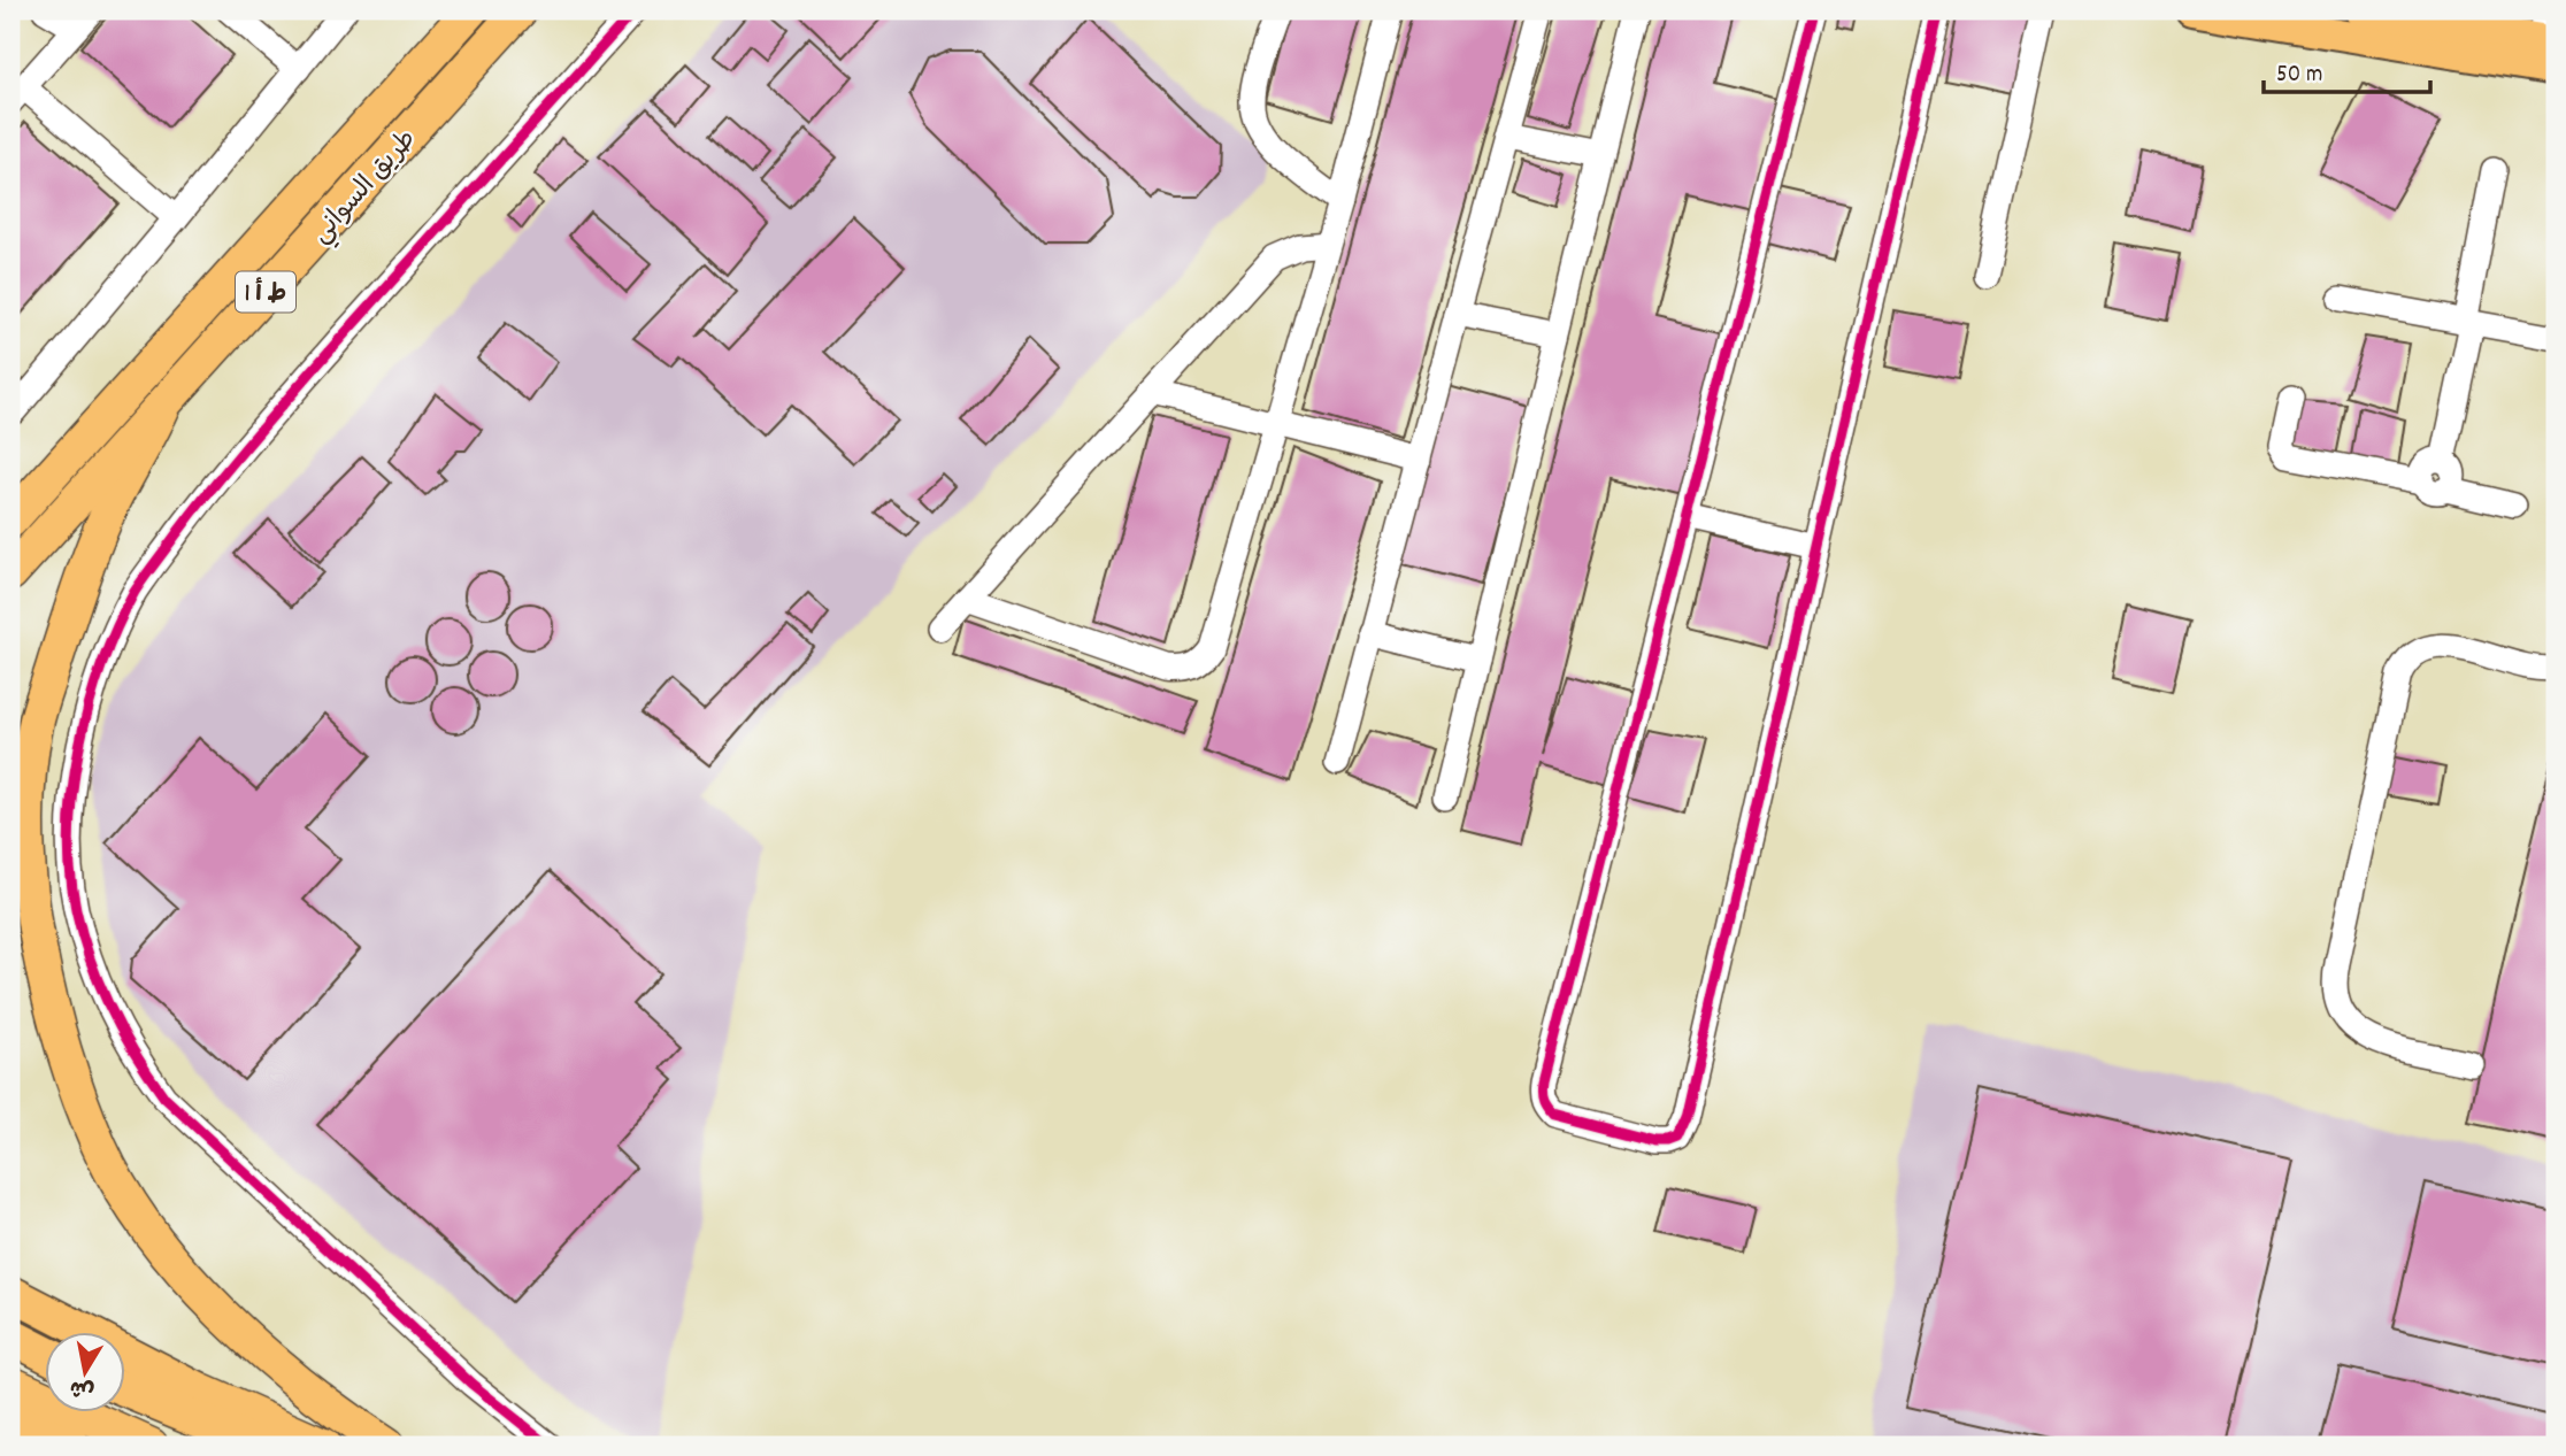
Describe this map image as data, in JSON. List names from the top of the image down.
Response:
{
  "streets": {
    "highway": ["طريق السواني", "ط أ 1"]
  },
  "scale_bar": "50 m",
  "north": "bottom"
}
